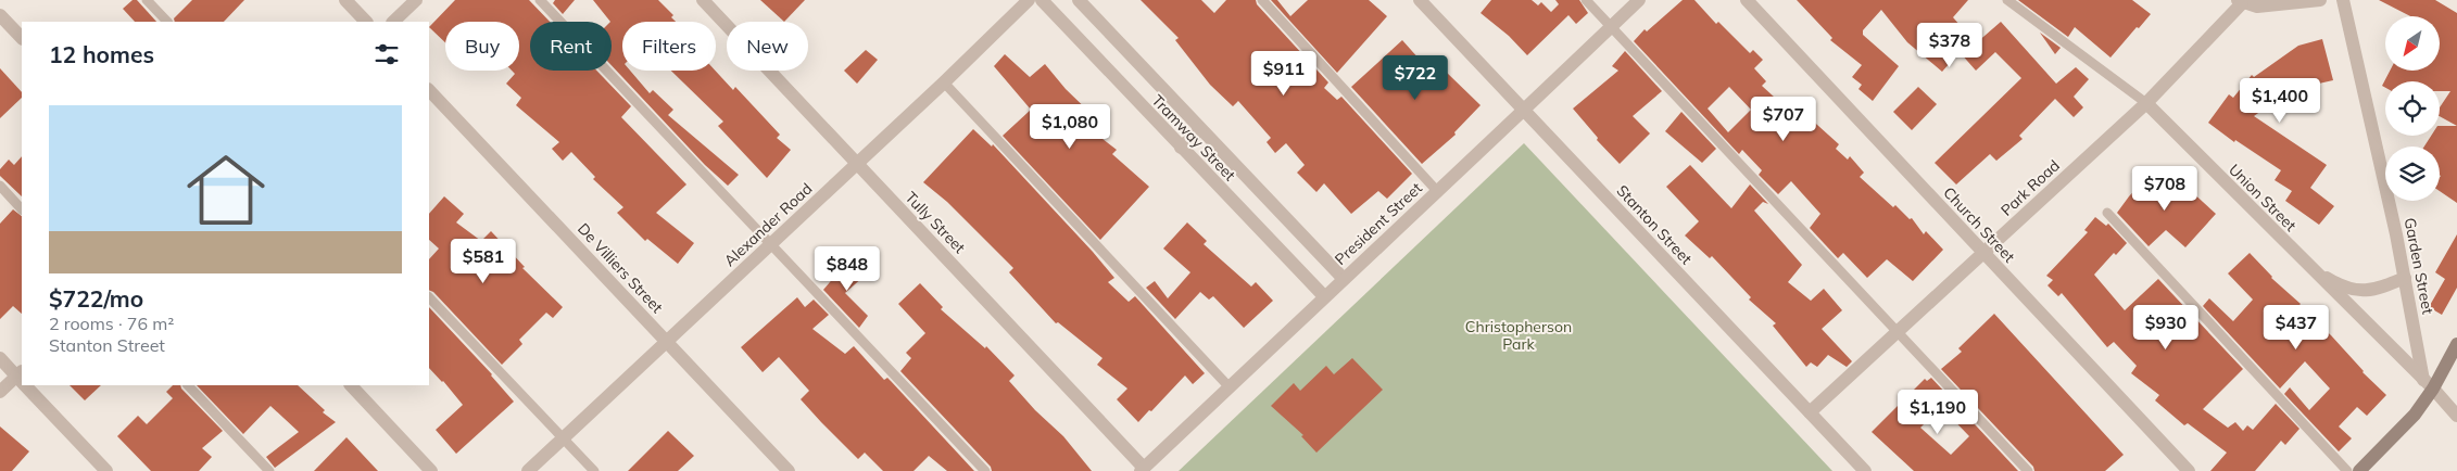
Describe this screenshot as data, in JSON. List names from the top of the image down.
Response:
{
  "streets": {
    "street": [
      "Tramway Street",
      "Park Road",
      "Union Street",
      "Tully Street",
      "President Street",
      "Alexander Road",
      "Stanton Street",
      "Church Street",
      "Garden Street",
      "De Villiers Street"
    ]
  },
  "crossings": [
    ["Tramway Street", "President Street"],
    ["Park Road", "Union Street"],
    ["Park Road", "Stanton Street"],
    ["Park Road", "Church Street"],
    ["Union Street", "Garden Street"],
    ["Tully Street", "President Street"],
    ["Tully Street", "Alexander Road"],
    ["President Street", "Stanton Street"],
    ["Alexander Road", "De Villiers Street"]
  ],
  "parks": ["Christopherson Park"],
  "north": "bottom left",
  "page": {
    "chip": [
      "Buy",
      "Rent",
      "Filters",
      "New"
    ],
    "heading": "12 homes",
    "price": [
      "$378",
      "$911",
      "$722",
      "$1,400",
      "$707",
      "$1,080",
      "$708",
      "$581",
      "$848",
      "$930",
      "$437",
      "$1,190"
    ],
    "list": [
      {
        "name": "$722/mo",
        "note": "2 rooms · 76 m² · Stanton Street"
      }
    ]
  }
}
